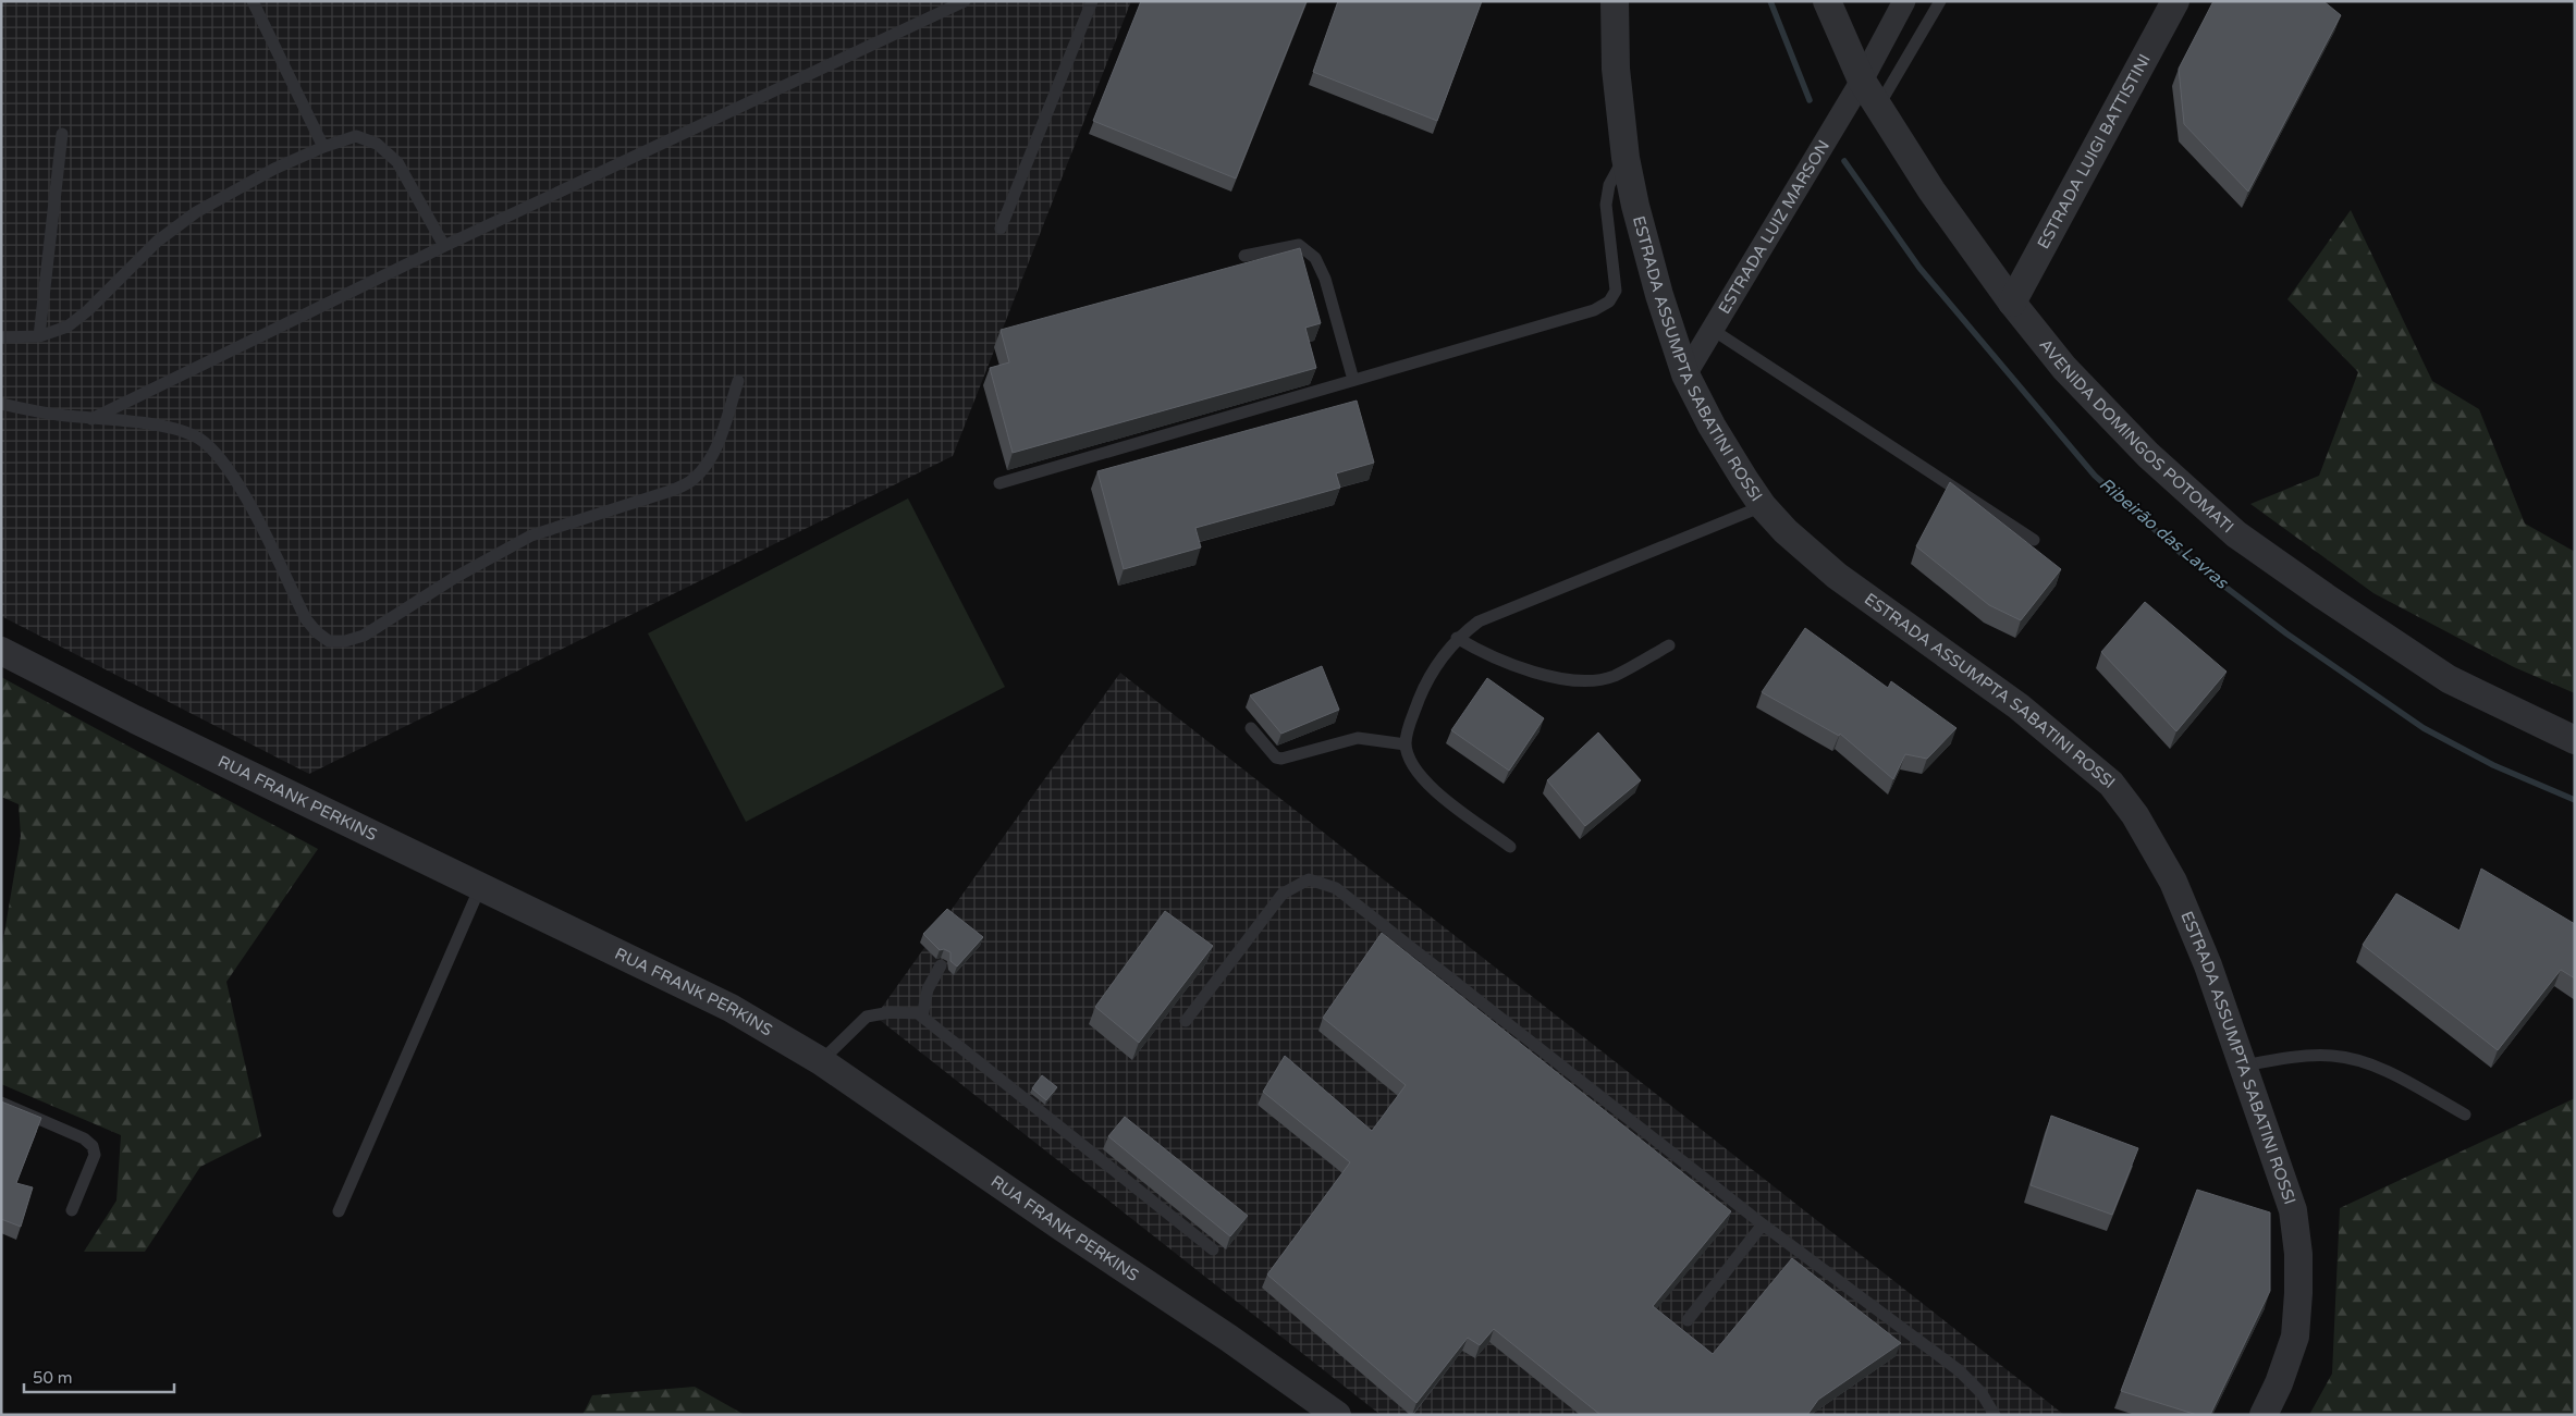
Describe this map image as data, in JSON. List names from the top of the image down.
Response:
{
  "streets": {
    "street": [
      "ESTRADA LUIGI BATTISTINI",
      "ESTRADA LUIZ MARSON",
      "ESTRADA ASSUMPTA SABATINI ROSSI",
      "AVENIDA DOMINGOS POTOMATI",
      "RUA FRANK PERKINS"
    ]
  },
  "crossings": [
    ["ESTRADA LUIGI BATTISTINI", "AVENIDA DOMINGOS POTOMATI"],
    ["ESTRADA LUIZ MARSON", "ESTRADA ASSUMPTA SABATINI ROSSI"],
    ["ESTRADA LUIZ MARSON", "AVENIDA DOMINGOS POTOMATI"]
  ],
  "water": ["Ribeirão das Lavras"],
  "scale_bar": "50 m"
}
